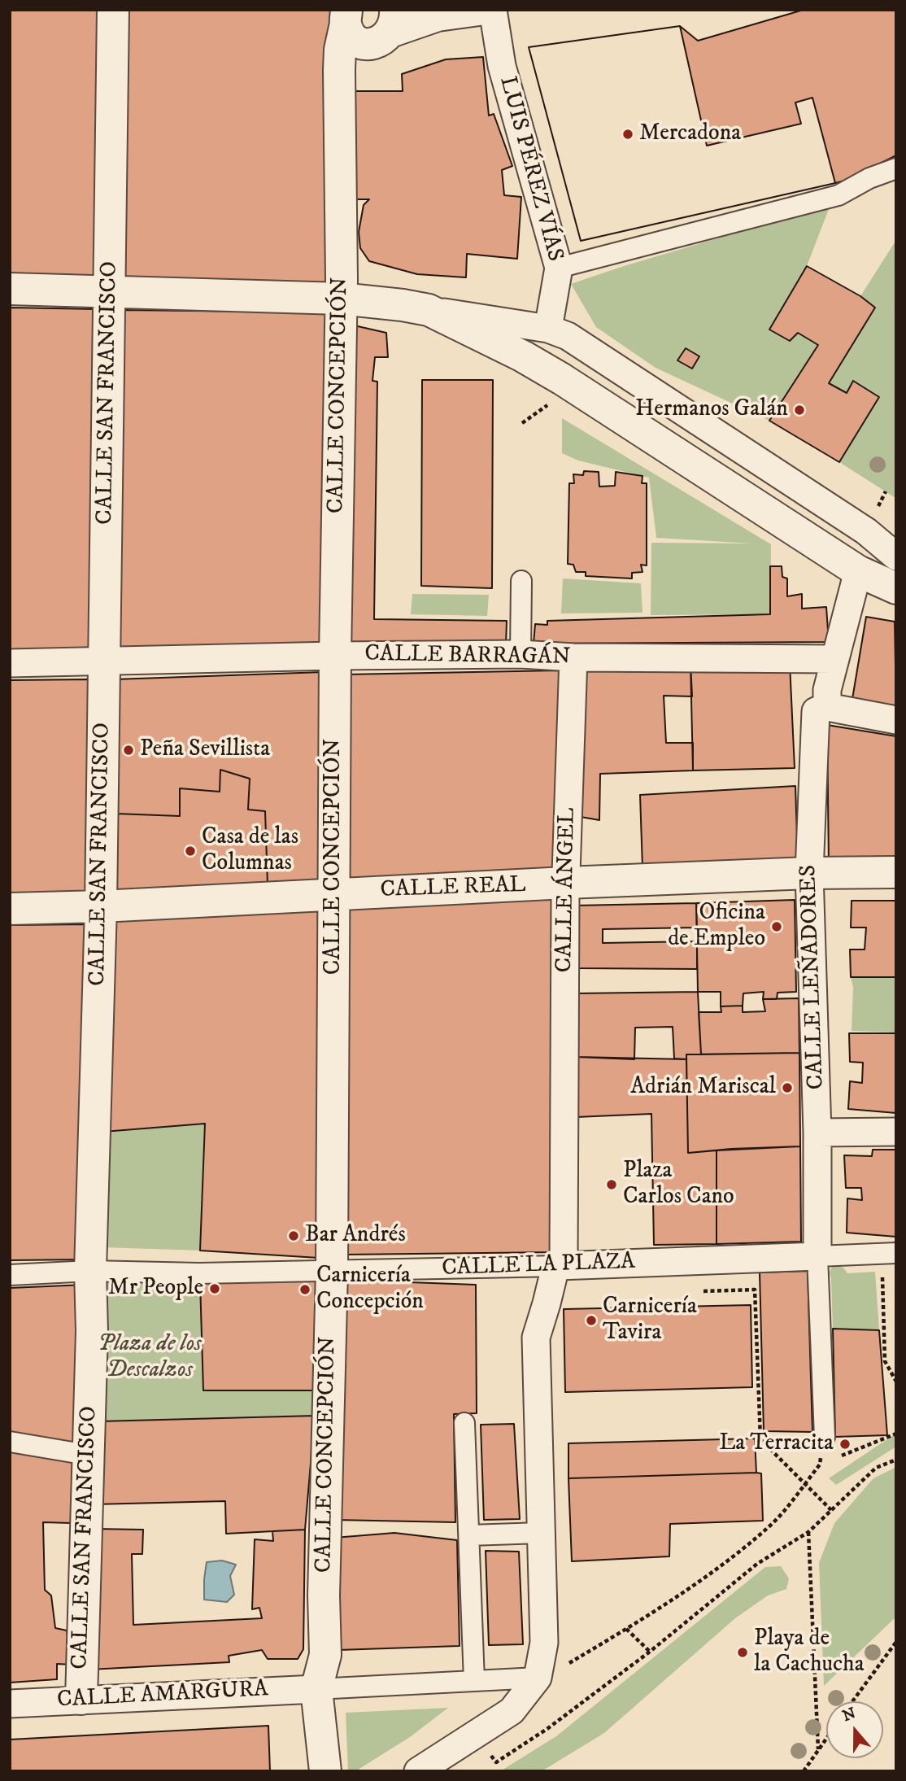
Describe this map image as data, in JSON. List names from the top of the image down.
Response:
{
  "streets": {
    "street": [
      "LUIS PÉREZ VÍAS",
      "CALLE SAN FRANCISCO",
      "CALLE CONCEPCIÓN",
      "CALLE BARRAGÁN",
      "CALLE REAL",
      "CALLE ÁNGEL",
      "CALLE LEÑADORES",
      "CALLE LA PLAZA",
      "CALLE AMARGURA"
    ]
  },
  "crossings": [
    ["CALLE SAN FRANCISCO", "CALLE BARRAGÁN"],
    ["CALLE SAN FRANCISCO", "CALLE REAL"],
    ["CALLE SAN FRANCISCO", "CALLE LA PLAZA"],
    ["CALLE SAN FRANCISCO", "CALLE AMARGURA"],
    ["CALLE CONCEPCIÓN", "CALLE BARRAGÁN"],
    ["CALLE CONCEPCIÓN", "CALLE REAL"],
    ["CALLE CONCEPCIÓN", "CALLE LA PLAZA"],
    ["CALLE CONCEPCIÓN", "CALLE AMARGURA"],
    ["CALLE BARRAGÁN", "CALLE ÁNGEL"],
    ["CALLE REAL", "CALLE ÁNGEL"],
    ["CALLE REAL", "CALLE LEÑADORES"],
    ["CALLE ÁNGEL", "CALLE LA PLAZA"],
    ["CALLE LEÑADORES", "CALLE LA PLAZA"]
  ],
  "parks": ["Plaza de los Descalzos"],
  "places": [
    "Mercadona",
    "Hermanos Galán",
    "Peña Sevillista",
    "Casa de las Columnas",
    "Oficina de Empleo",
    "Adrián Mariscal",
    "Plaza Carlos Cano",
    "Bar Andrés",
    "Mr People",
    "Carnicería Concepción",
    "Carnicería Tavira",
    "La Terracita",
    "Playa de la Cachucha"
  ],
  "north": "top"
}
